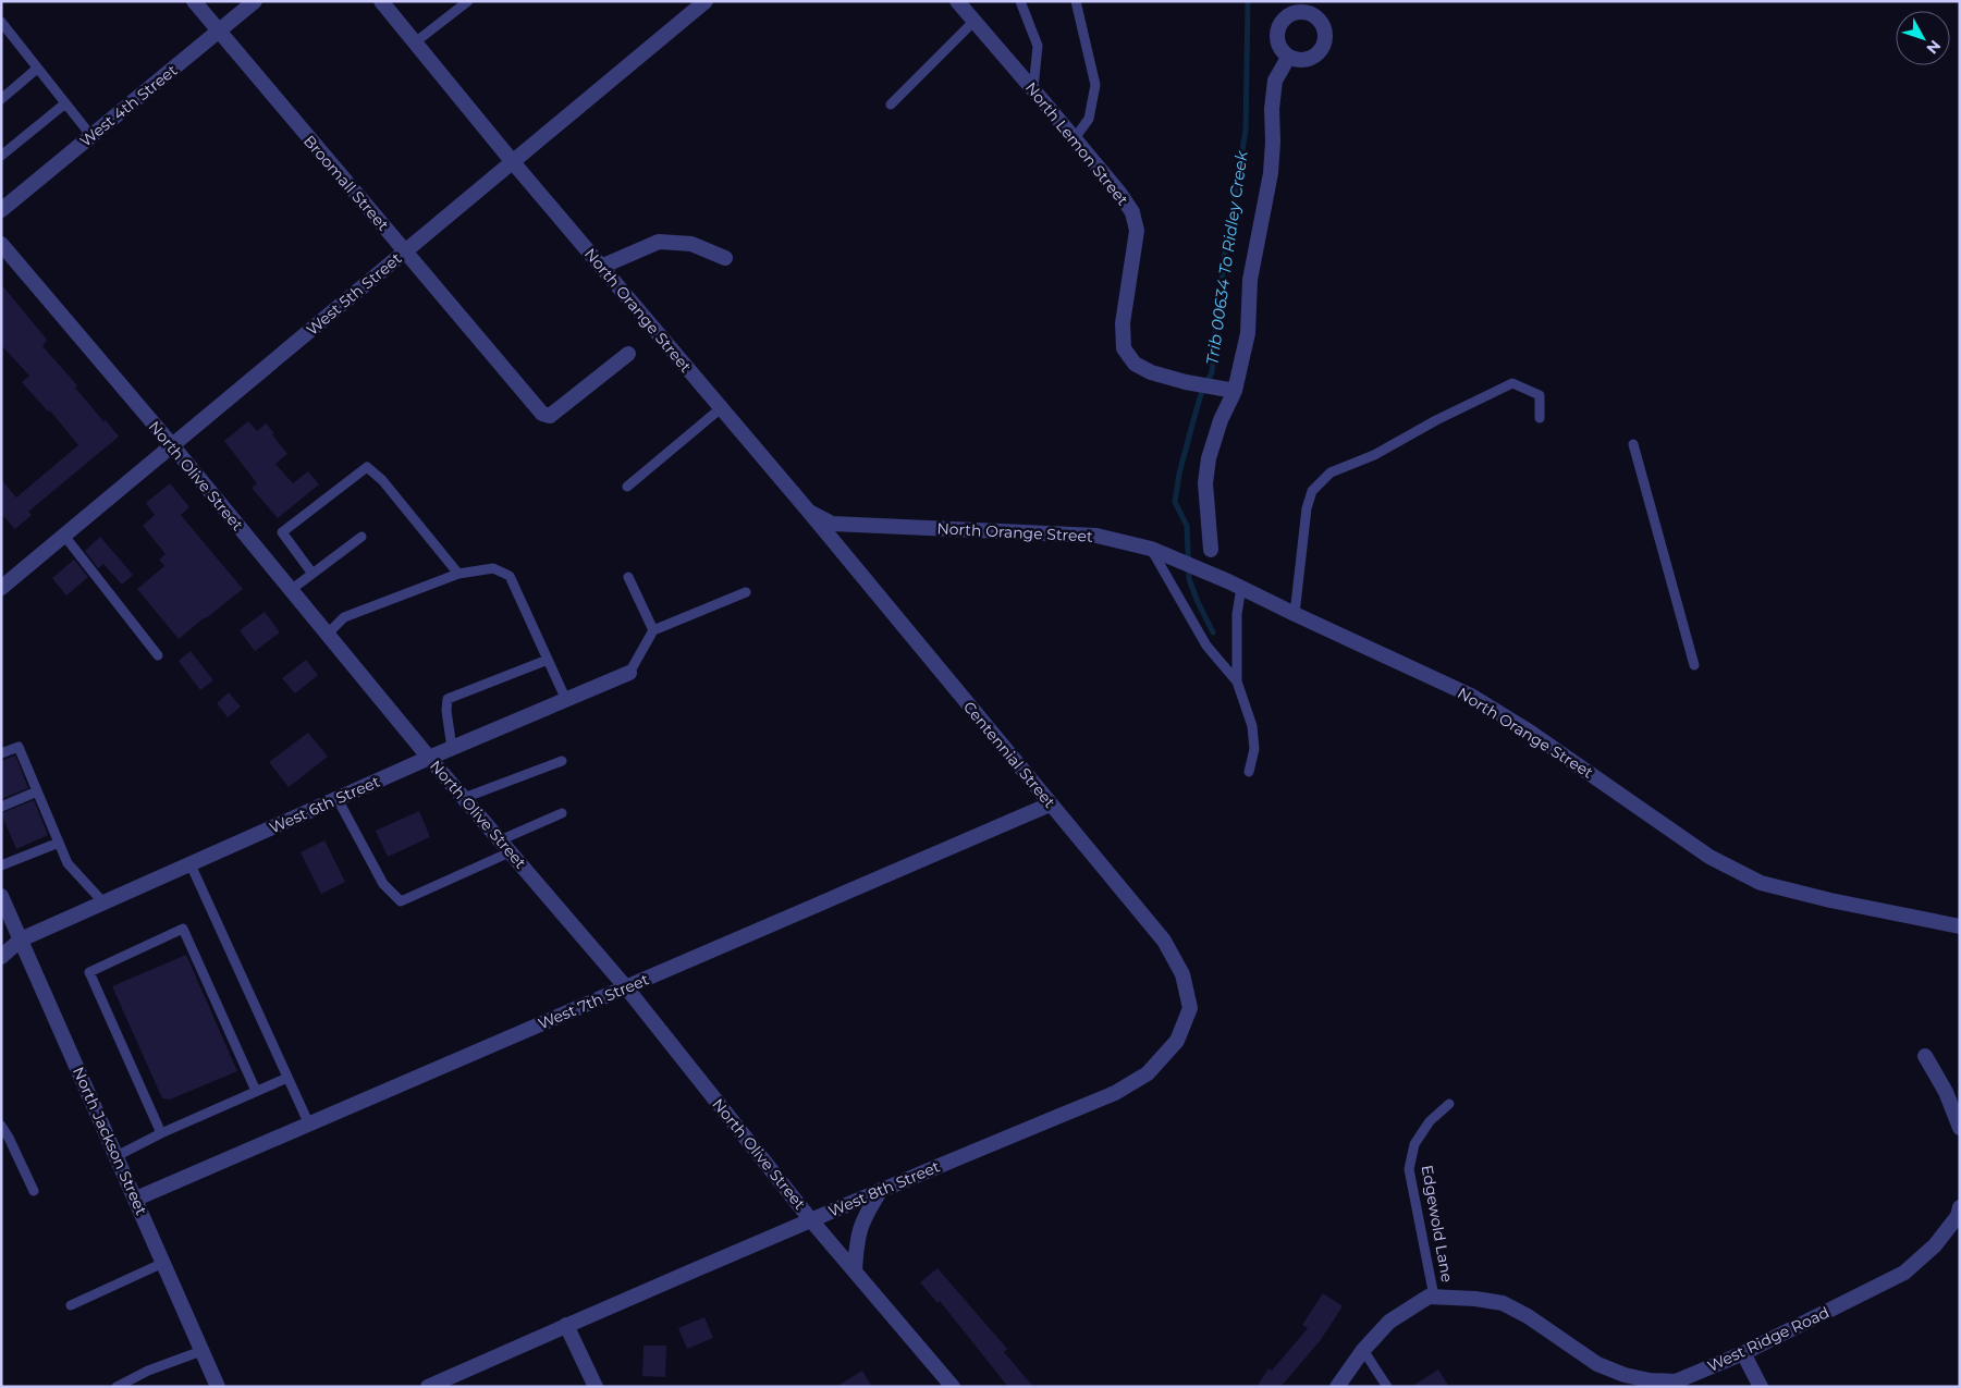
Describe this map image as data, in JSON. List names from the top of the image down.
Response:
{
  "streets": {
    "street": [
      "West 4th Street",
      "North Lemon Street",
      "Broomall Street",
      "West 5th Street",
      "North Orange Street",
      "North Olive Street",
      "Centennial Street",
      "West 6th Street",
      "West 7th Street",
      "North Jackson Street",
      "West 8th Street",
      "West Ridge Road"
    ],
    "lane": ["Edgewold Lane"]
  },
  "crossings": [
    ["West 4th Street", "Broomall Street"],
    ["Broomall Street", "West 5th Street"],
    ["West 5th Street", "North Orange Street"],
    ["West 5th Street", "North Olive Street"],
    ["North Orange Street", "Centennial Street"],
    ["North Olive Street", "West 6th Street"],
    ["North Olive Street", "West 7th Street"],
    ["North Olive Street", "West 8th Street"],
    ["Centennial Street", "West 7th Street"],
    ["Centennial Street", "West 8th Street"],
    ["West 6th Street", "North Jackson Street"],
    ["West 7th Street", "North Jackson Street"],
    ["Edgewold Lane", "West Ridge Road"]
  ],
  "water": ["Trib 00634 To Ridley Creek"],
  "north": "bottom right"
}
